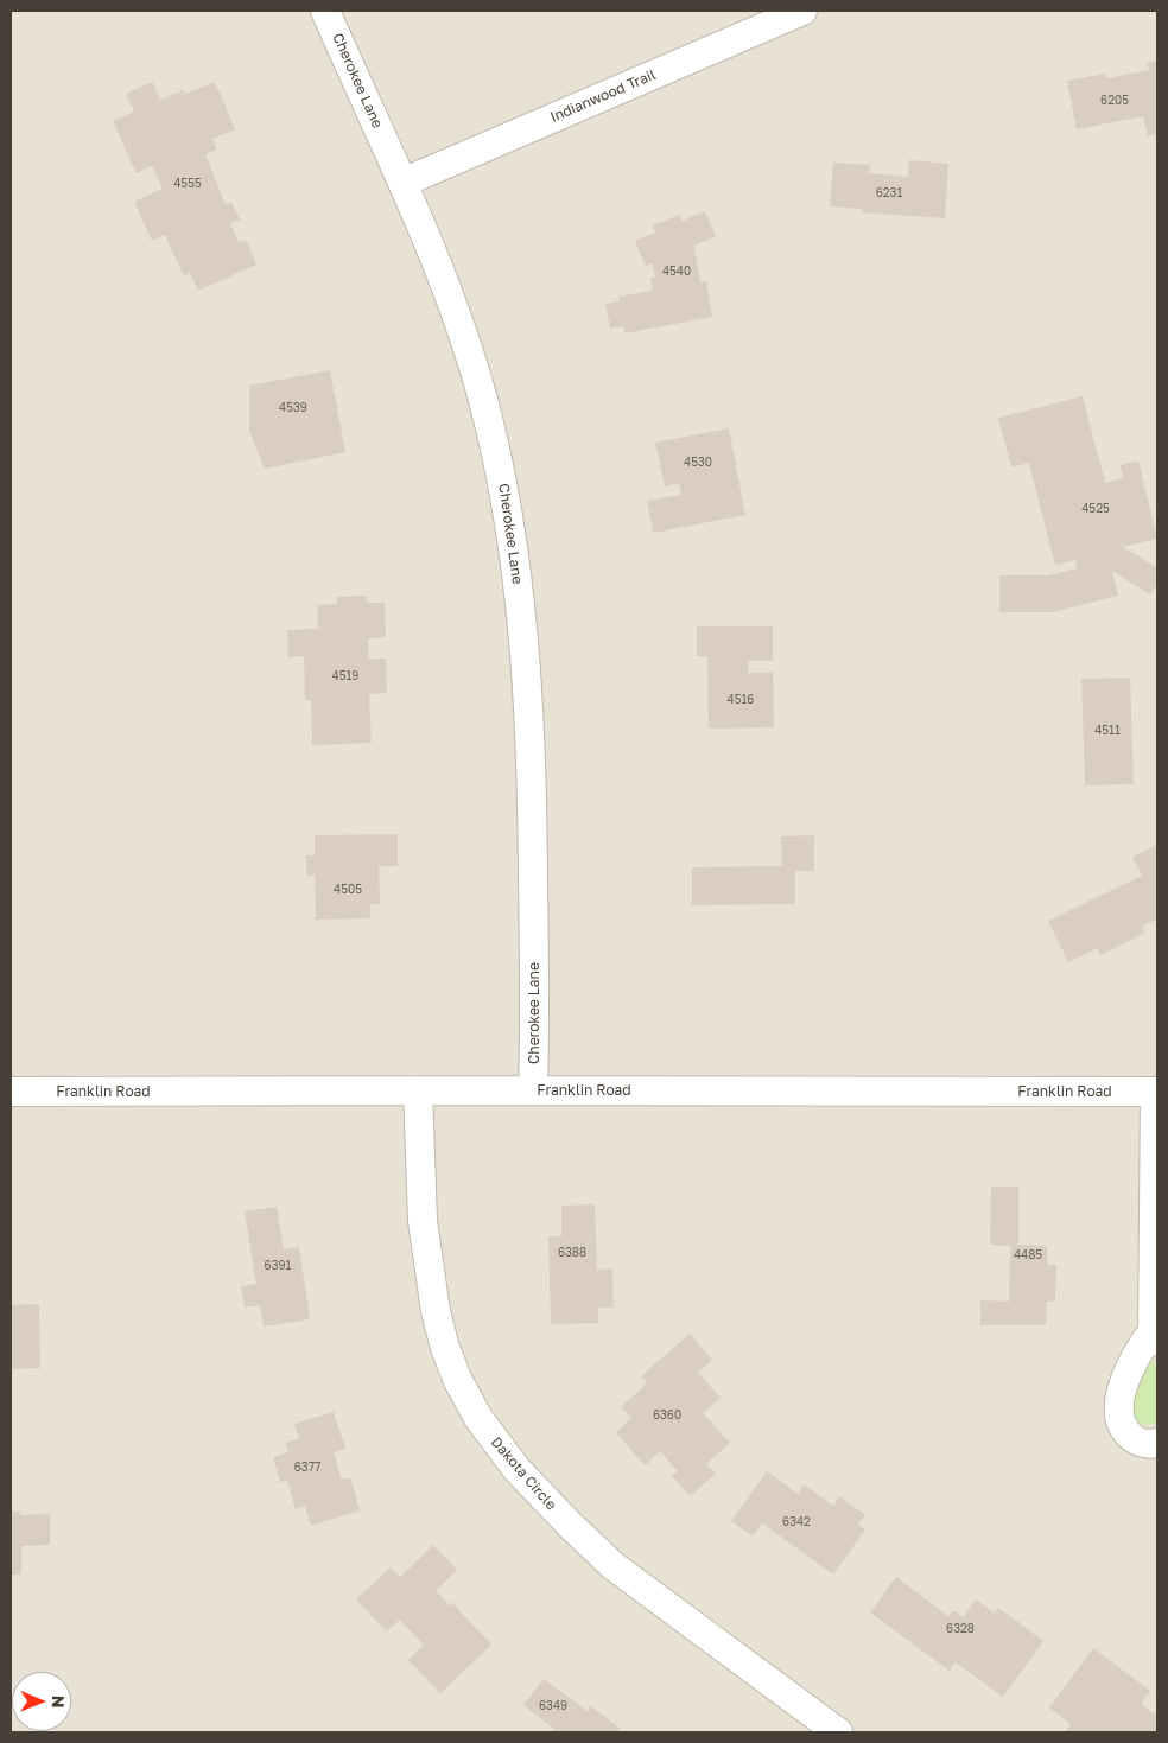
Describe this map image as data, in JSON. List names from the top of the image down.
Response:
{
  "streets": {
    "street": [
      "Cherokee Lane",
      "Indianwood Trail",
      "Franklin Road",
      "Dakota Circle"
    ]
  },
  "crossings": [
    ["Cherokee Lane", "Indianwood Trail"],
    ["Cherokee Lane", "Franklin Road"],
    ["Franklin Road", "Dakota Circle"]
  ],
  "house_numbers": [
    "6205",
    "4555",
    "6231",
    "4540",
    "4539",
    "4530",
    "4525",
    "4519",
    "4516",
    "4511",
    "4505",
    "6388",
    "4485",
    "6391",
    "6360",
    "6377",
    "6342",
    "6328",
    "6349"
  ],
  "north": "right"
}
